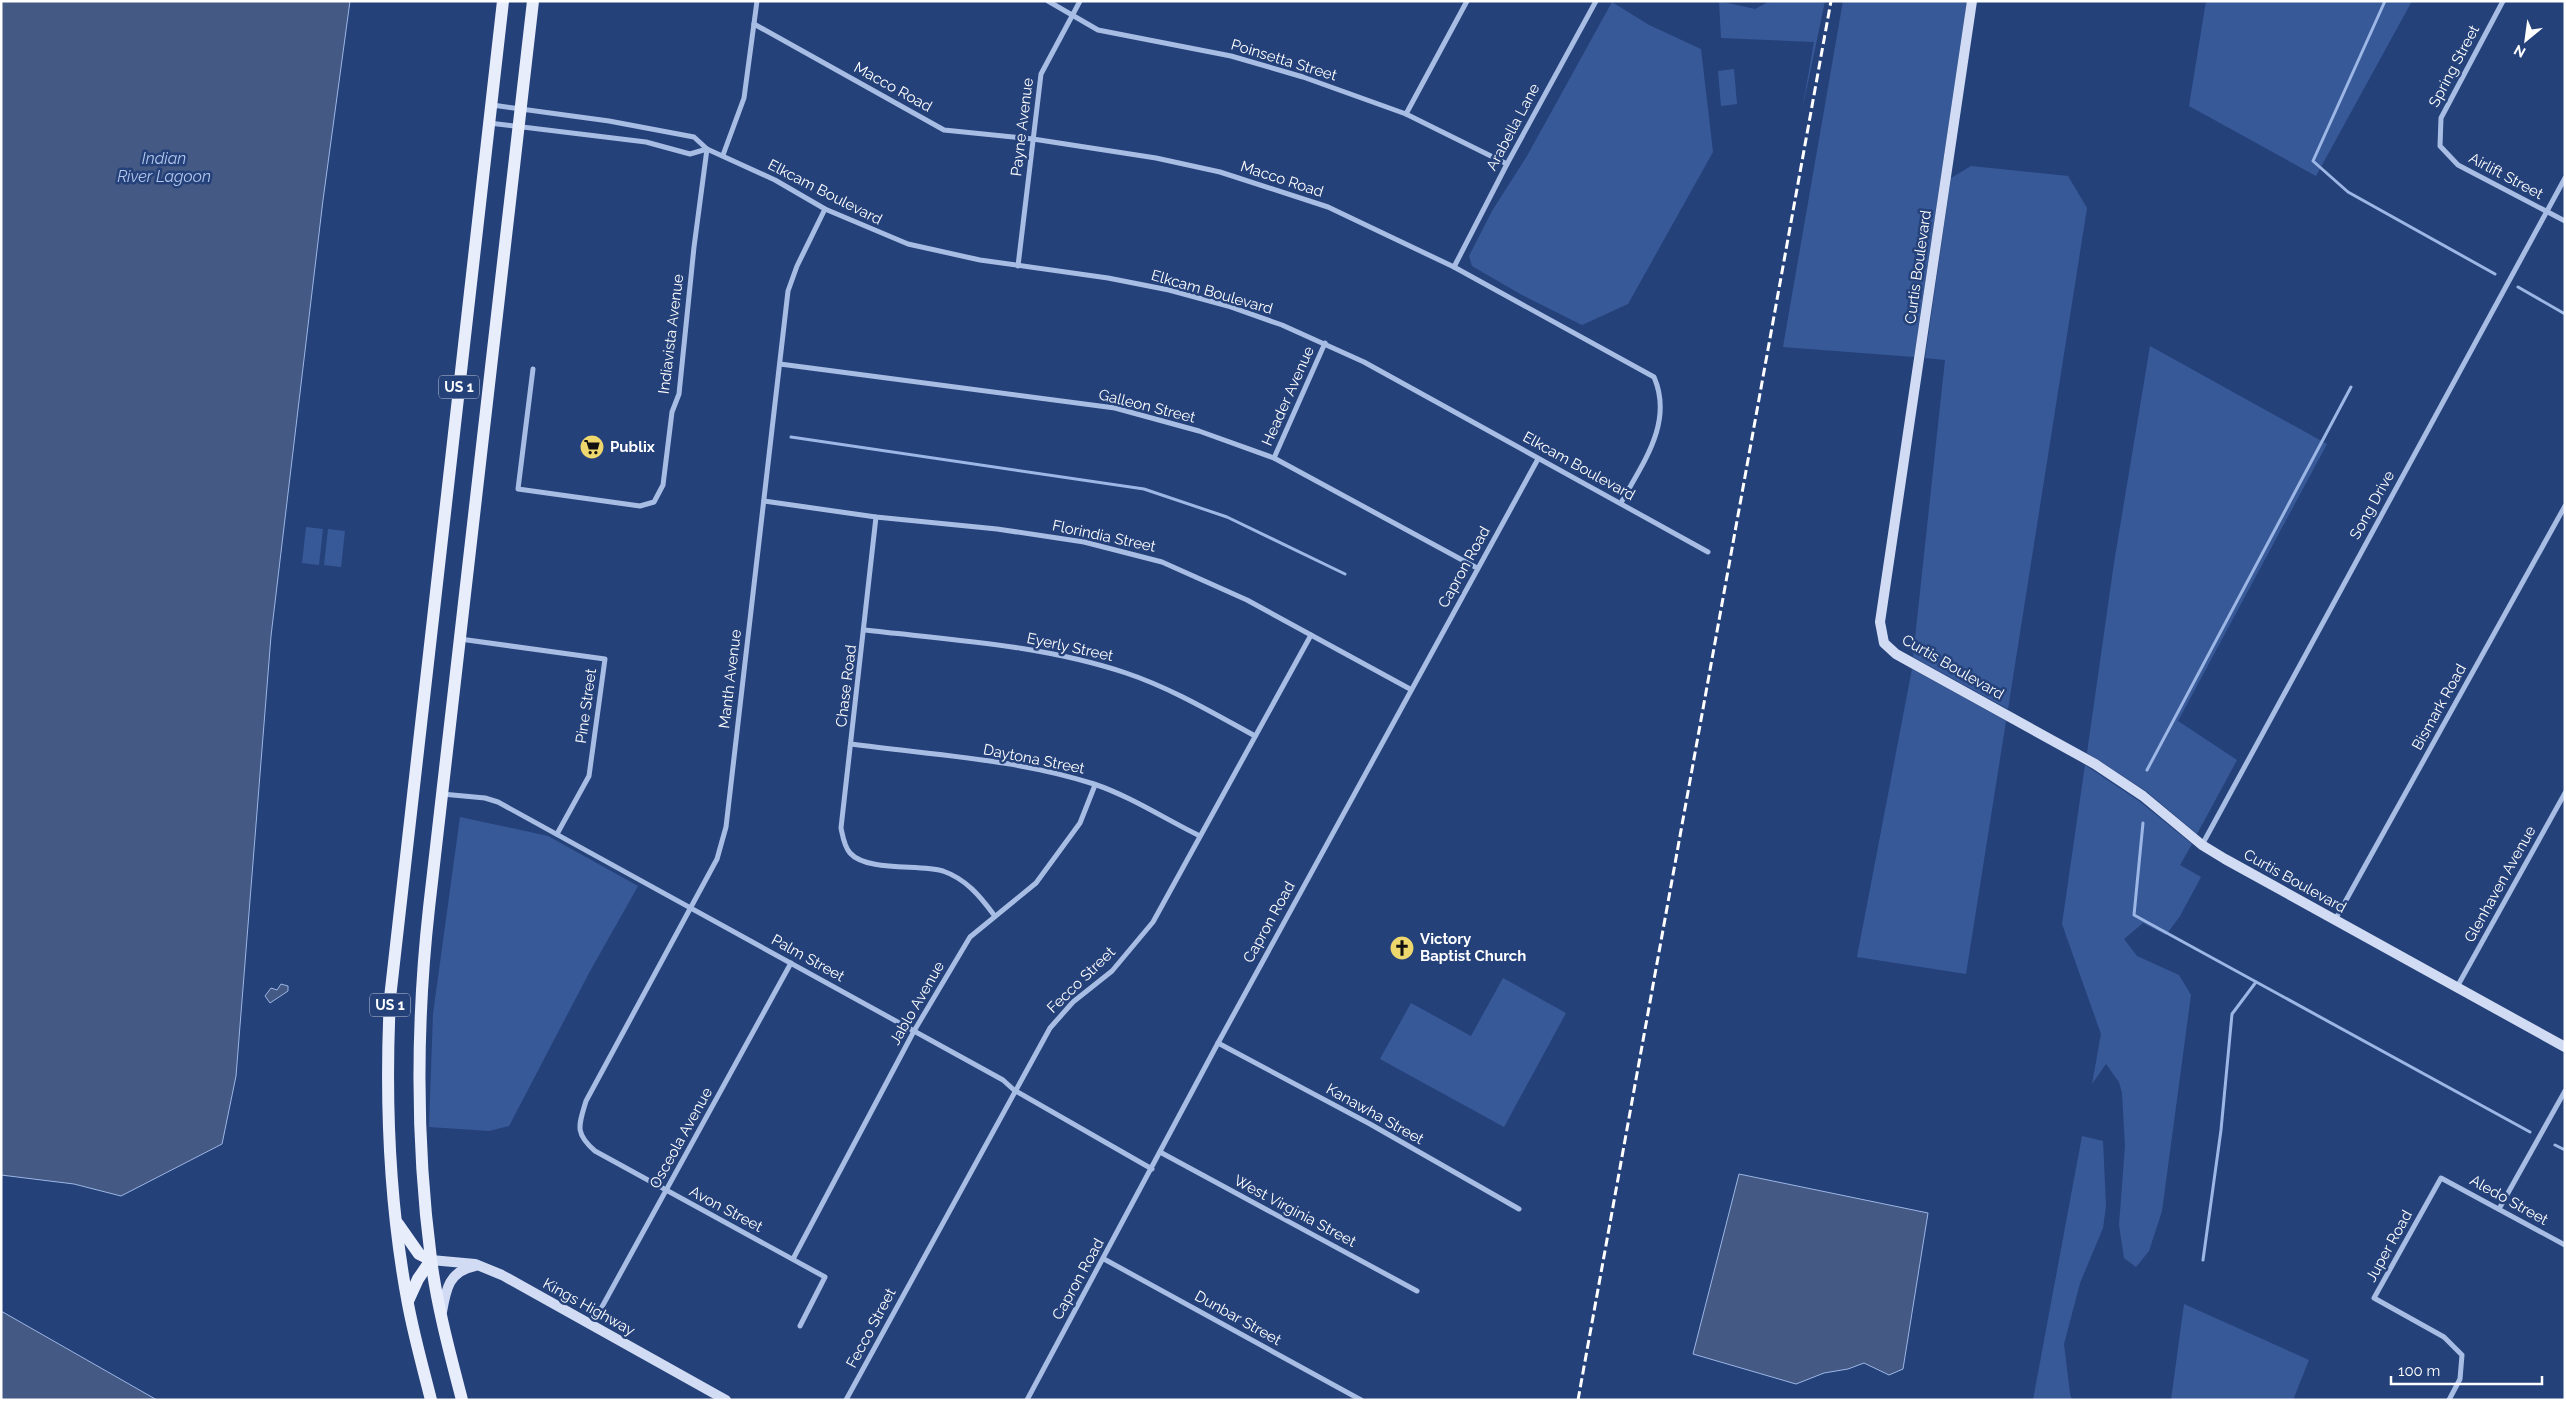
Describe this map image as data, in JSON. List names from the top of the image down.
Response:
{
  "streets": {
    "main road": ["US 1"],
    "street": [
      "Poinsetta Street",
      "Spring Street",
      "Macco Road",
      "Payne Avenue",
      "Arabella Lane",
      "Airlift Street",
      "Elkcam Boulevard",
      "Curtis Boulevard",
      "Indiavista Avenue",
      "Header Avenue",
      "Galleon Street",
      "Song Drive",
      "Florindia Street",
      "Capron Road",
      "Eyerly Street",
      "Manth Avenue",
      "Chase Road",
      "Pine Street",
      "Bismark Road",
      "Daytona Street",
      "Glenhaven Avenue",
      "Palm Street",
      "Fecco Street",
      "Jablo Avenue",
      "Kanawha Street",
      "Osceola Avenue",
      "Aledo Street",
      "Avon Street",
      "West Virginia Street",
      "Juper Road",
      "Kings Highway",
      "Dunbar Street"
    ]
  },
  "crossings": [
    ["Poinsetta Street", "Payne Avenue"],
    ["Poinsetta Street", "Arabella Lane"],
    ["Spring Street", "Airlift Street"],
    ["Macco Road", "Payne Avenue"],
    ["Macco Road", "Arabella Lane"],
    ["Macco Road", "Elkcam Boulevard"],
    ["Payne Avenue", "Elkcam Boulevard"],
    ["Airlift Street", "Song Drive"],
    ["Elkcam Boulevard", "Indiavista Avenue"],
    ["Elkcam Boulevard", "US 1"],
    ["Elkcam Boulevard", "Header Avenue"],
    ["Elkcam Boulevard", "Capron Road"],
    ["Elkcam Boulevard", "Manth Avenue"],
    ["Curtis Boulevard", "Song Drive"],
    ["Curtis Boulevard", "Bismark Road"],
    ["Curtis Boulevard", "Glenhaven Avenue"],
    ["US 1", "Pine Street"],
    ["US 1", "Palm Street"],
    ["US 1", "Kings Highway"],
    ["Header Avenue", "Galleon Street"],
    ["Galleon Street", "Capron Road"],
    ["Galleon Street", "Manth Avenue"],
    ["Florindia Street", "Capron Road"],
    ["Florindia Street", "Manth Avenue"],
    ["Florindia Street", "Chase Road"],
    ["Florindia Street", "Fecco Street"],
    ["Capron Road", "Palm Street"],
    ["Capron Road", "Kanawha Street"],
    ["Capron Road", "West Virginia Street"],
    ["Capron Road", "Dunbar Street"],
    ["Eyerly Street", "Chase Road"],
    ["Eyerly Street", "Fecco Street"],
    ["Manth Avenue", "Palm Street"],
    ["Manth Avenue", "Avon Street"],
    ["Chase Road", "Daytona Street"],
    ["Chase Road", "Jablo Avenue"],
    ["Pine Street", "Palm Street"],
    ["Daytona Street", "Fecco Street"],
    ["Daytona Street", "Jablo Avenue"],
    ["Palm Street", "Fecco Street"],
    ["Palm Street", "Jablo Avenue"],
    ["Palm Street", "Osceola Avenue"],
    ["Jablo Avenue", "Avon Street"],
    ["Osceola Avenue", "Avon Street"],
    ["Osceola Avenue", "Kings Highway"],
    ["Aledo Street", "Juper Road"]
  ],
  "water": ["Indian River Lagoon"],
  "places": {
    "supermarket": ["Publix"],
    "church": ["Victory Baptist Church"]
  },
  "scale_bar": "100 m",
  "north": "bottom left"
}
